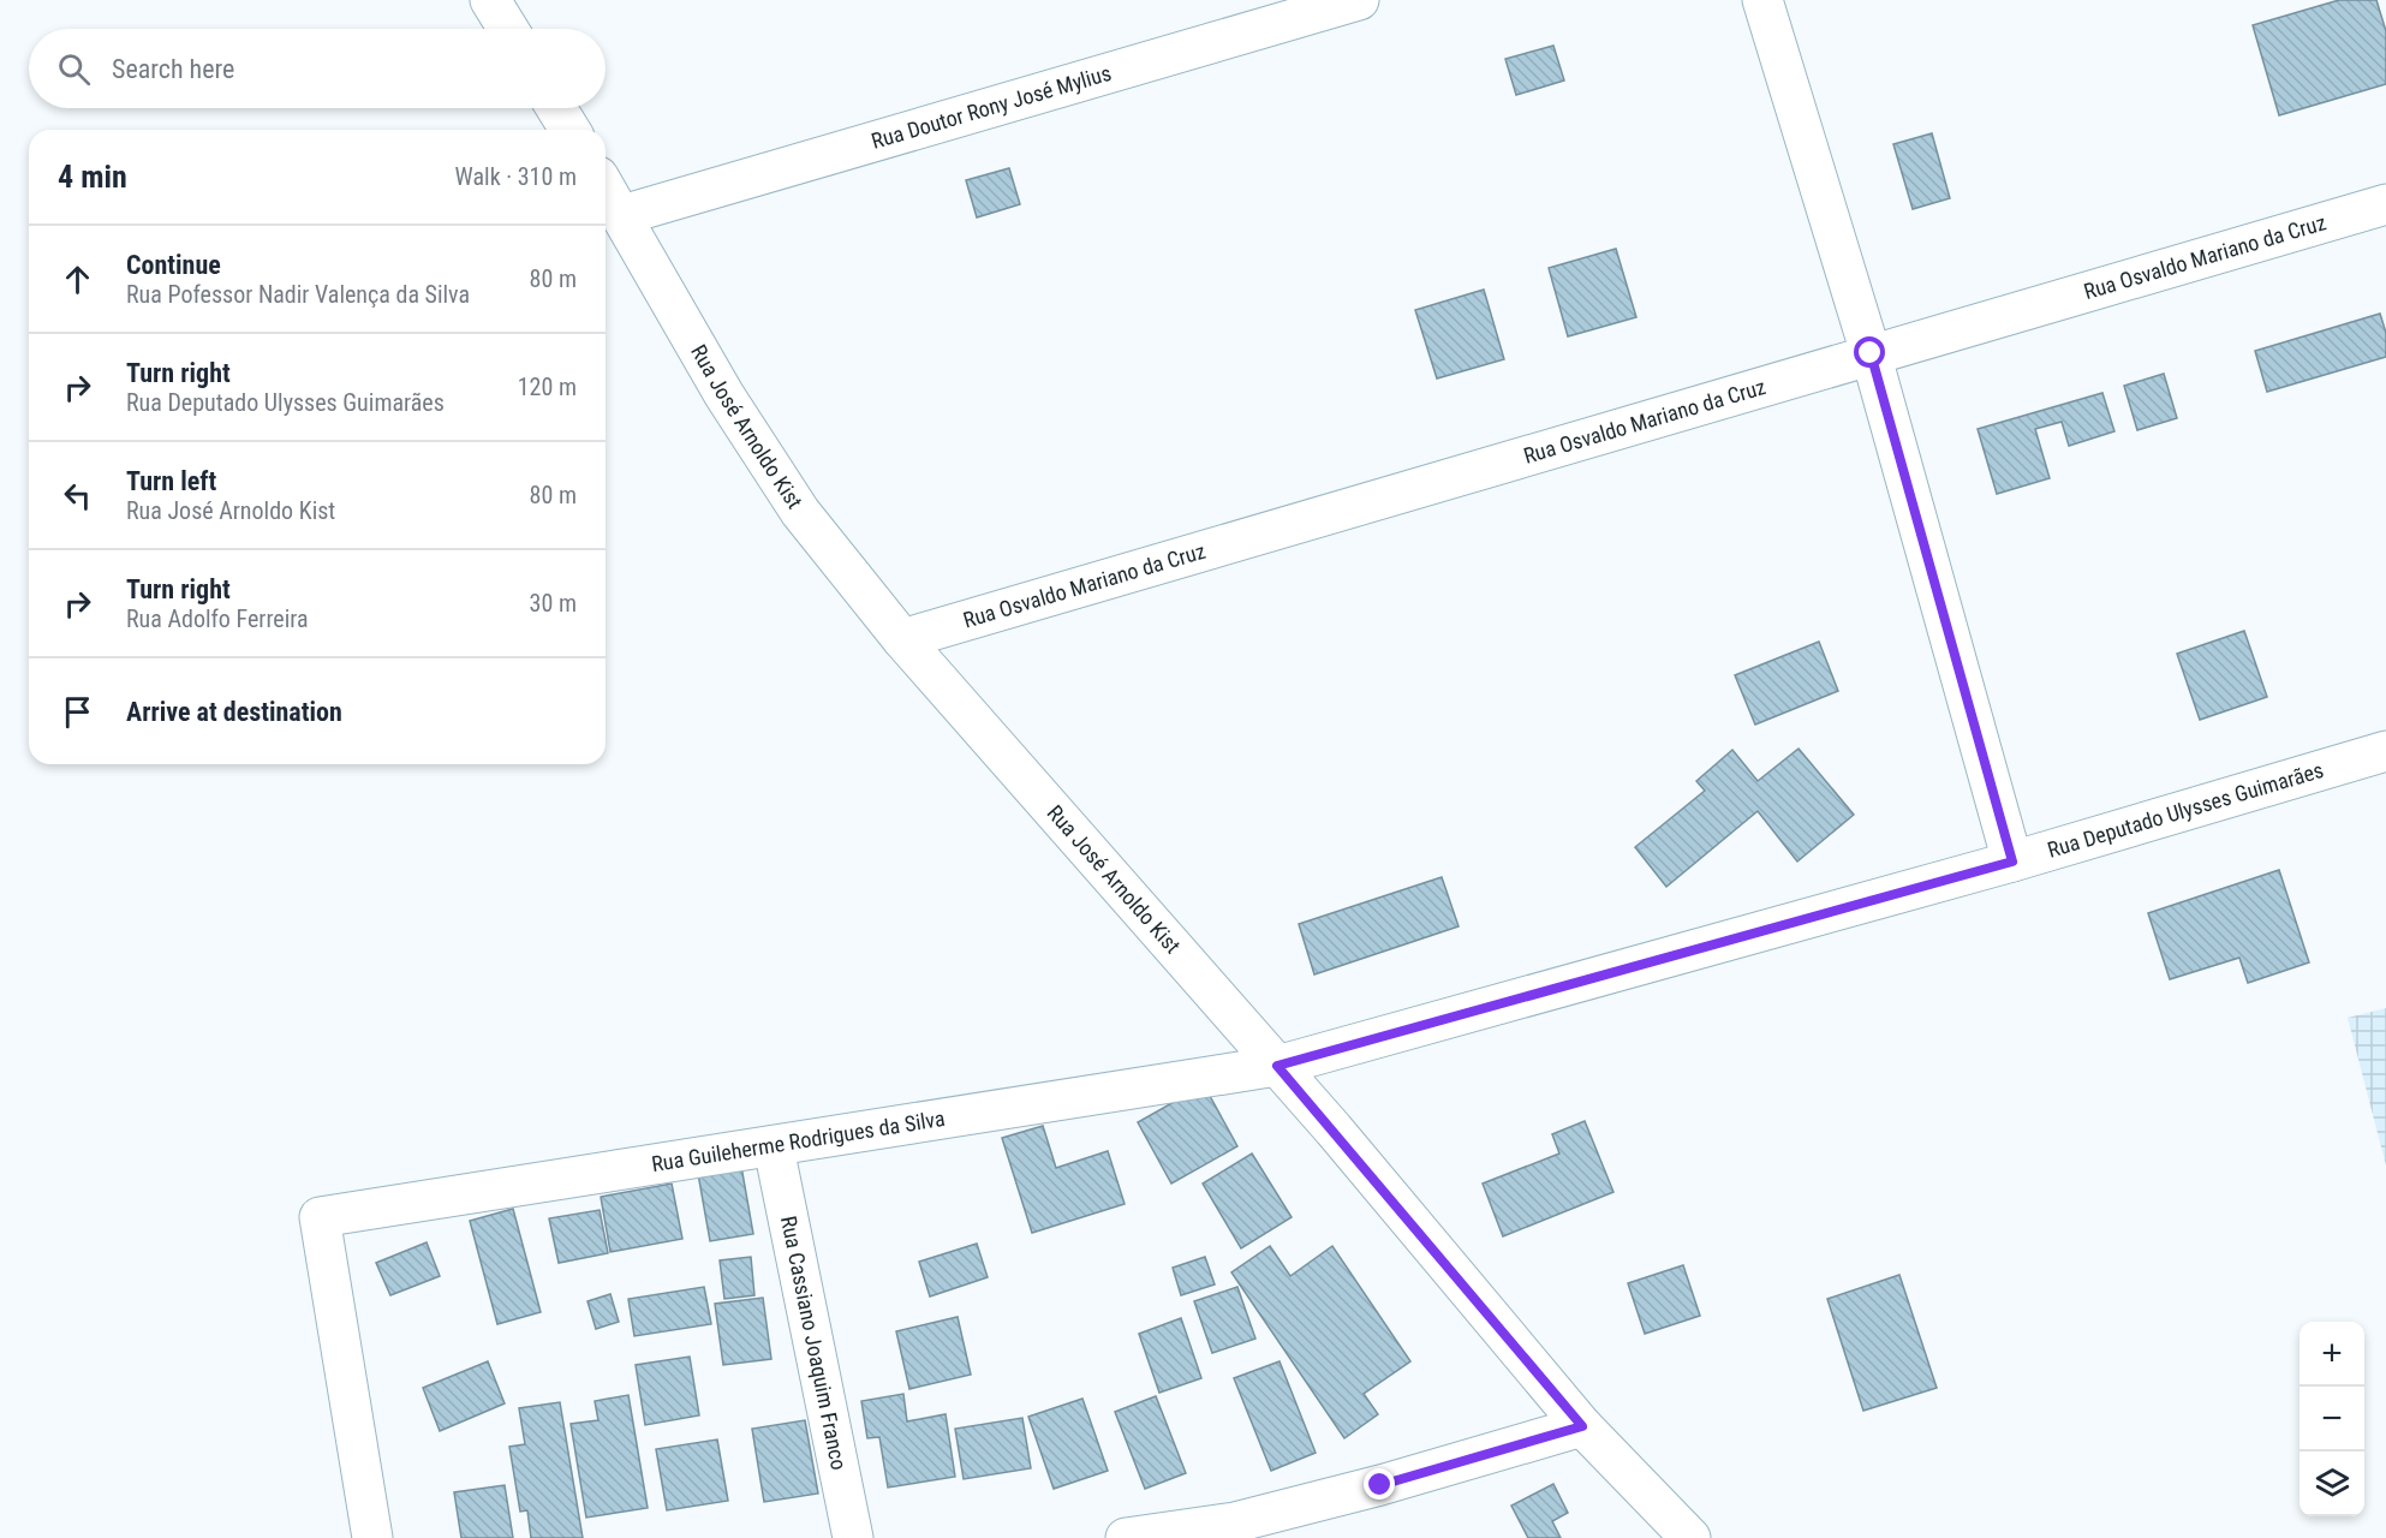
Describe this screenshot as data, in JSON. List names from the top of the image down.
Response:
{
  "streets": {
    "street": [
      "Rua Doutor Rony José Mylius",
      "Rua Osvaldo Mariano da Cruz",
      "Rua José Arnoldo Kist",
      "Rua Deputado Ulysses Guimarães",
      "Rua Guileherme Rodrigues da Silva",
      "Rua Cassiano Joaquim Franco"
    ]
  },
  "crossings": [
    ["Rua Doutor Rony José Mylius", "Rua José Arnoldo Kist"],
    ["Rua Osvaldo Mariano da Cruz", "Rua José Arnoldo Kist"],
    ["Rua José Arnoldo Kist", "Rua Deputado Ulysses Guimarães"],
    ["Rua José Arnoldo Kist", "Rua Guileherme Rodrigues da Silva"],
    ["Rua Deputado Ulysses Guimarães", "Rua Guileherme Rodrigues da Silva"],
    ["Rua Guileherme Rodrigues da Silva", "Rua Cassiano Joaquim Franco"]
  ],
  "page": {
    "search": "Search here",
    "heading": ["4 min", "Walk · 310 m"],
    "list": [
      ["Continue", "Rua Pofessor Nadir Valença da Silva", "80 m"],
      ["Turn right", "Rua Deputado Ulysses Guimarães", "120 m"],
      ["Turn left", "Rua José Arnoldo Kist", "80 m"],
      ["Turn right", "Rua Adolfo Ferreira", "30 m"],
      "Arrive at destination"
    ],
    "map_buttons": ["+", "−"]
  }
}
